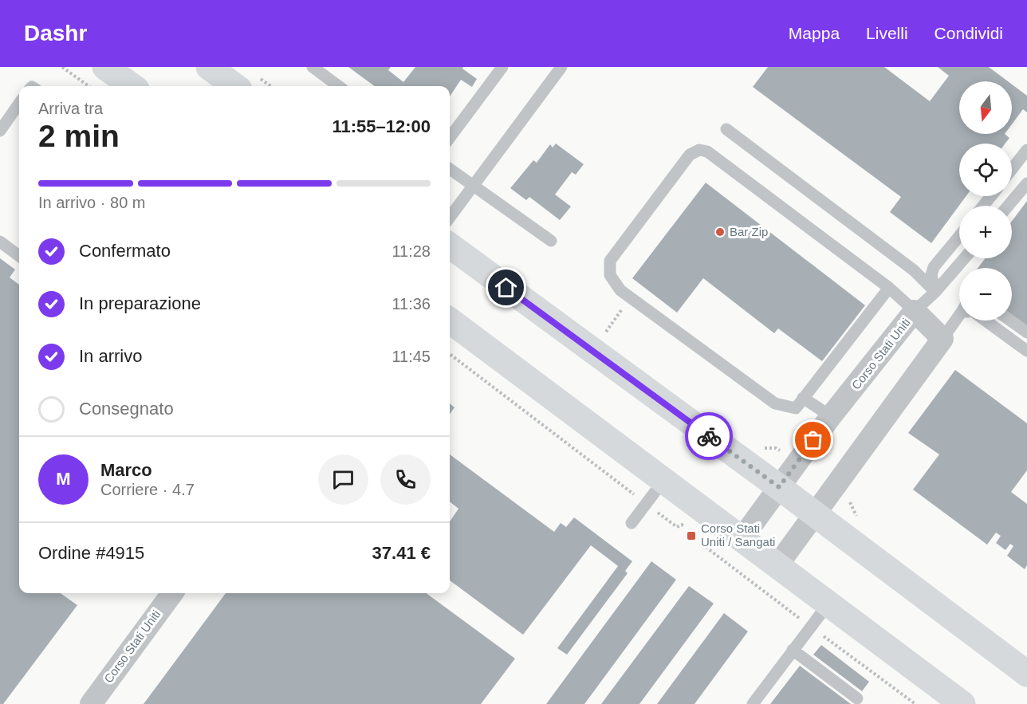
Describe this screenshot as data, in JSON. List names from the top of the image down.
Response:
{
  "streets": {
    "street": ["Corso Stati Uniti"]
  },
  "places": {
    "other": ["Bar Zip"],
    "transit": ["Corso Stati Uniti / Sangati"]
  },
  "north": "bottom",
  "page": {
    "header": "Dashr",
    "nav": ["Mappa", "Livelli", "Condividi"],
    "map_buttons": ["+", "−"],
    "heading": ["2 min", "Arriva tra", "11:55–12:00"],
    "panel": [
      "Marco",
      "Corriere · 4.7",
      "Ordine #4915",
      "37.41 €"
    ],
    "bar": "In arrivo · 80 m",
    "list": [
      ["Confermato", "11:28"],
      ["In preparazione", "11:36"],
      ["In arrivo", "11:45"],
      "Consegnato"
    ],
    "round": "M"
  }
}
